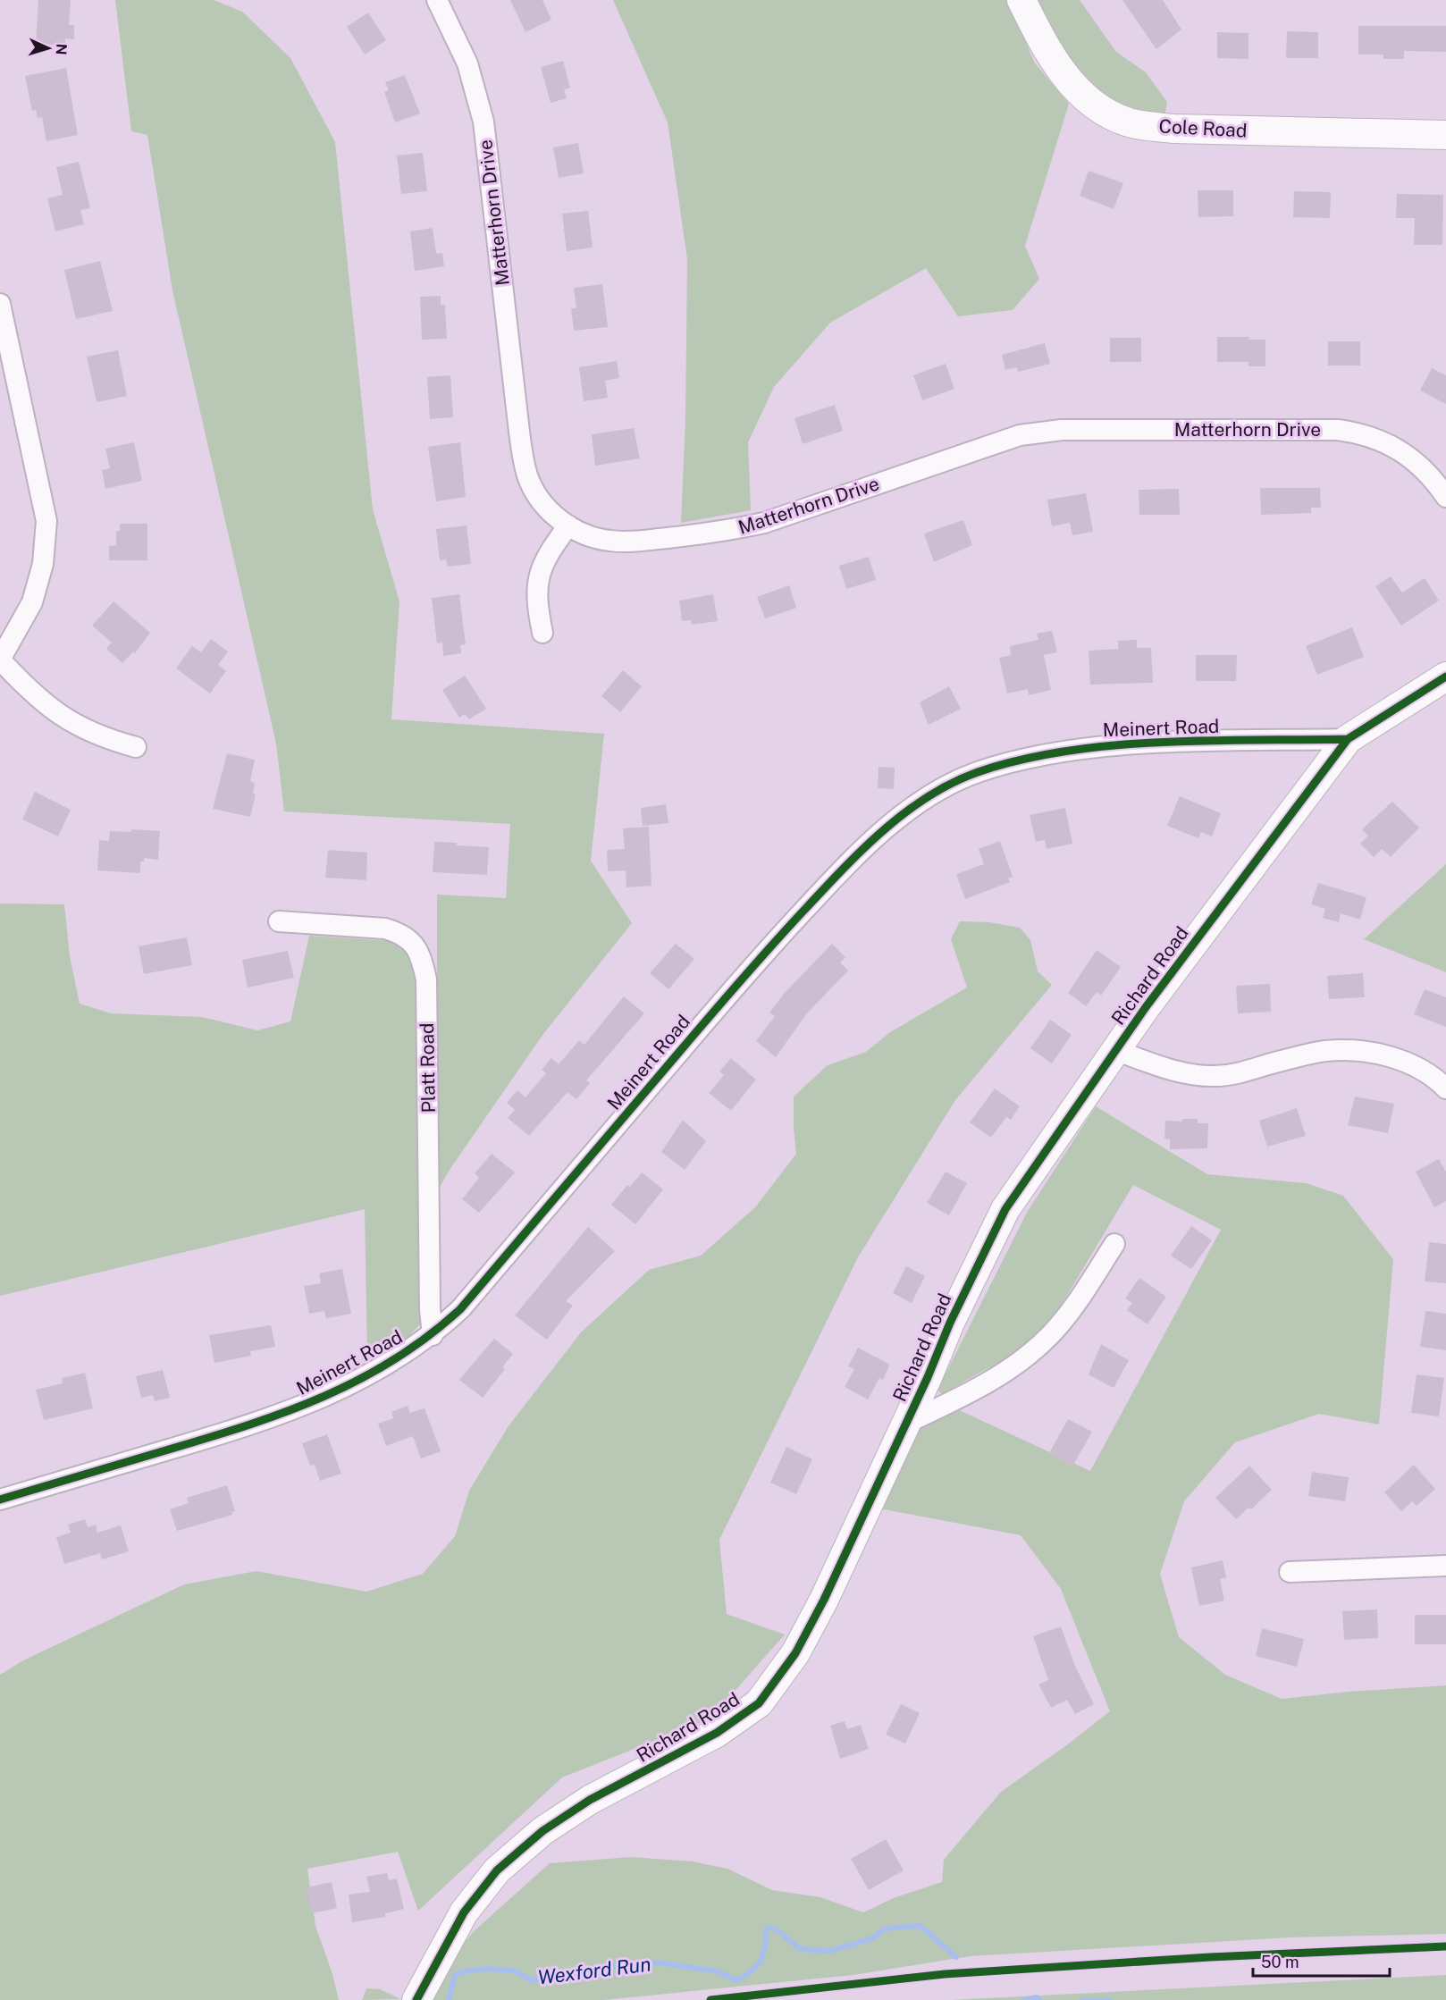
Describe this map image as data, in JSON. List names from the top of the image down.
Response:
{
  "streets": {
    "street": [
      "Cole Road",
      "Matterhorn Drive",
      "Meinert Road",
      "Richard Road",
      "Platt Road"
    ]
  },
  "crossings": [
    ["Meinert Road", "Richard Road"],
    ["Meinert Road", "Platt Road"]
  ],
  "water": ["Wexford Run"],
  "scale_bar": "50 m",
  "north": "right"
}
